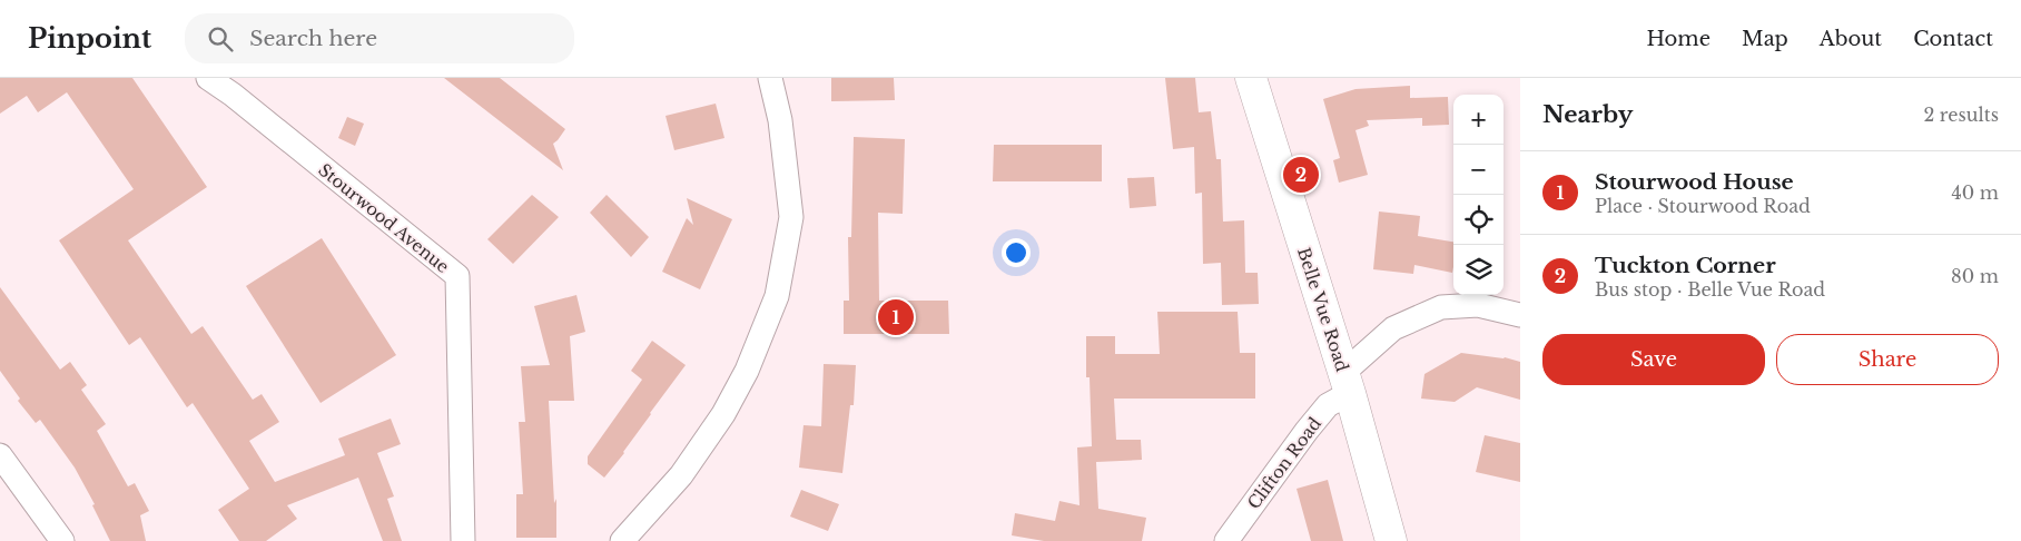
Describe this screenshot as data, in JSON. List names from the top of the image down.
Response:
{
  "streets": {
    "main road": ["Belle Vue Road"],
    "street": ["Stourwood Avenue", "Clifton Road"]
  },
  "crossings": [
    ["Belle Vue Road", "Clifton Road"]
  ],
  "page": {
    "header": "Pinpoint",
    "search": "Search here",
    "nav": [
      "Home",
      "Map",
      "About",
      "Contact"
    ],
    "heading": ["Nearby", "2 results"],
    "map_buttons": ["+", "−"],
    "list": [
      {
        "mark": "1",
        "name": "Stourwood House",
        "note": "Place · Stourwood Road",
        "value": "40 m"
      },
      {
        "mark": "2",
        "name": "Tuckton Corner",
        "note": "Bus stop · Belle Vue Road",
        "value": "80 m"
      }
    ],
    "pins": ["2", "1"],
    "buttons": ["Save", "Share"]
  }
}
